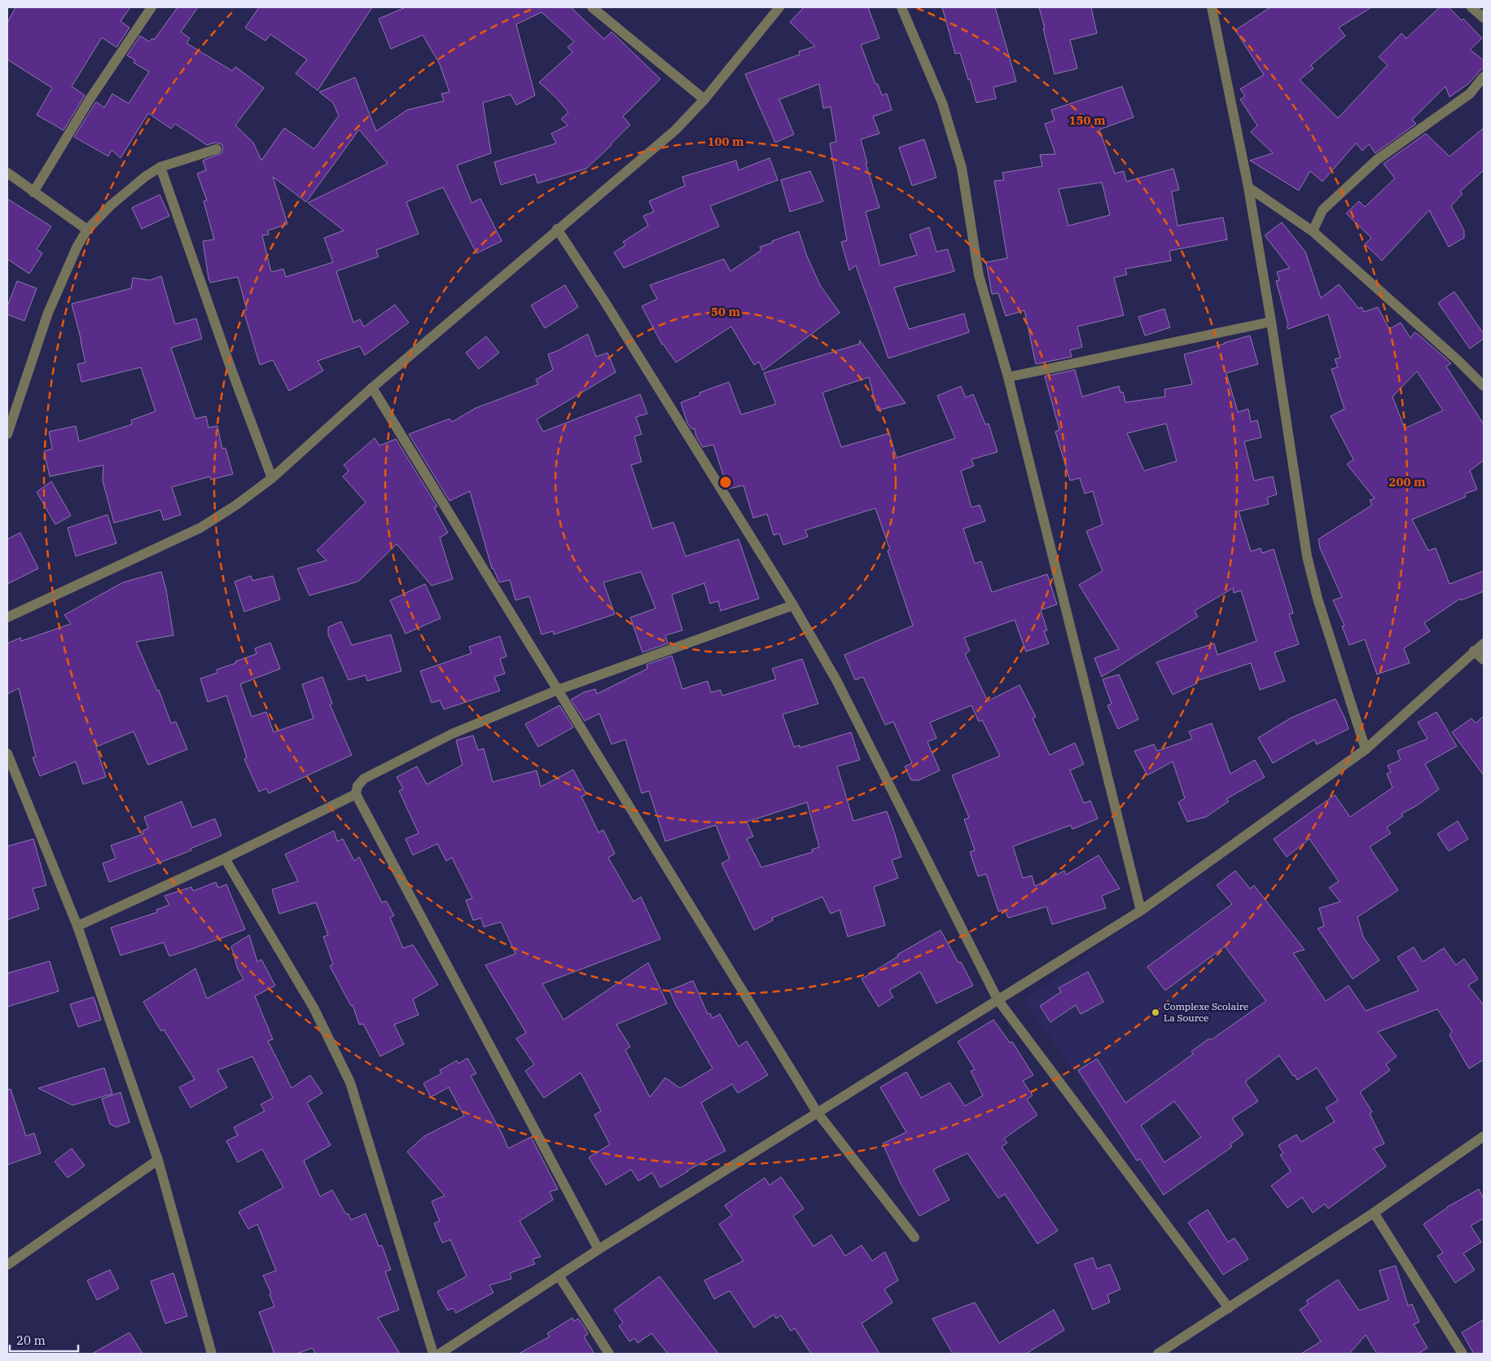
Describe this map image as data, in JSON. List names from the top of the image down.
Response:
{
  "places": ["Complexe Scolaire La Source"],
  "scale_bar": "20 m",
  "rings": [
    "150 m",
    "100 m",
    "50 m",
    "200 m"
  ]
}
